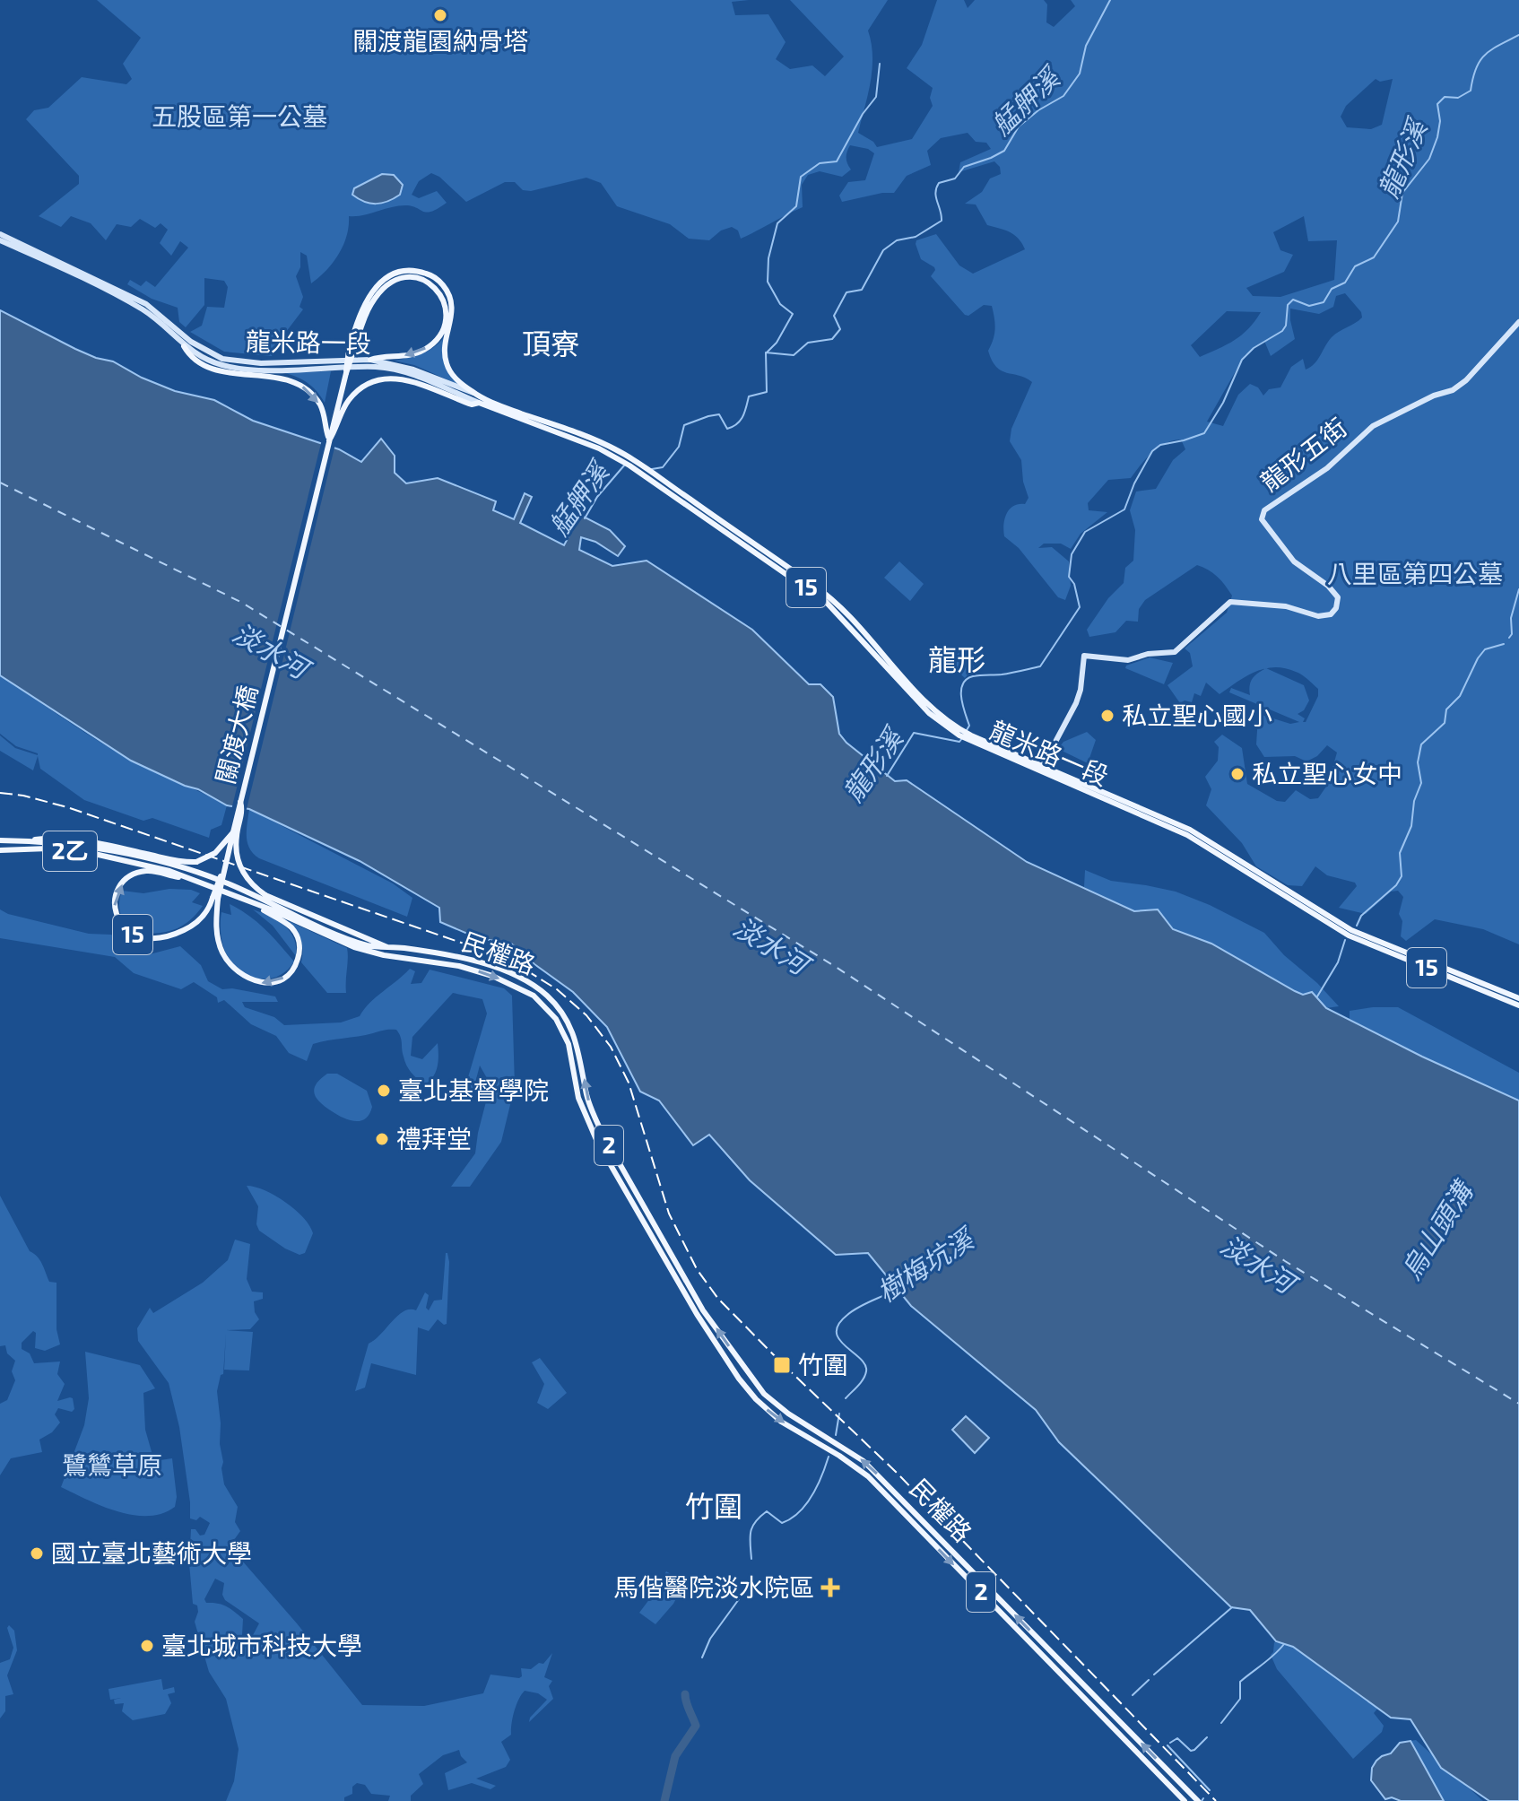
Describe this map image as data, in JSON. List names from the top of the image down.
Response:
{
  "streets": {
    "main road": [
      "龍米路一段",
      "龍形五街",
      "15",
      "關渡大橋",
      "2乙",
      "民權路",
      "2"
    ]
  },
  "crossings": [
    ["龍米路一段", "龍形五街"],
    ["龍米路一段", "15"],
    ["龍米路一段", "關渡大橋"],
    ["15", "關渡大橋"],
    ["關渡大橋", "民權路"]
  ],
  "districts": ["頂寮", "龍形", "竹圍"],
  "water": [
    "艋舺溪",
    "龍形溪",
    "淡水河",
    "烏山頭溝",
    "樹梅坑溪"
  ],
  "parks": ["五股區第一公墓", "八里區第四公墓", "鷺鷥草原"],
  "places": {
    "other": [
      "關渡龍園納骨塔",
      "私立聖心國小",
      "私立聖心女中",
      "臺北基督學院",
      "禮拜堂",
      "國立臺北藝術大學",
      "臺北城市科技大學"
    ],
    "transit": ["竹圍"],
    "health": ["馬偕醫院淡水院區"]
  }
}
